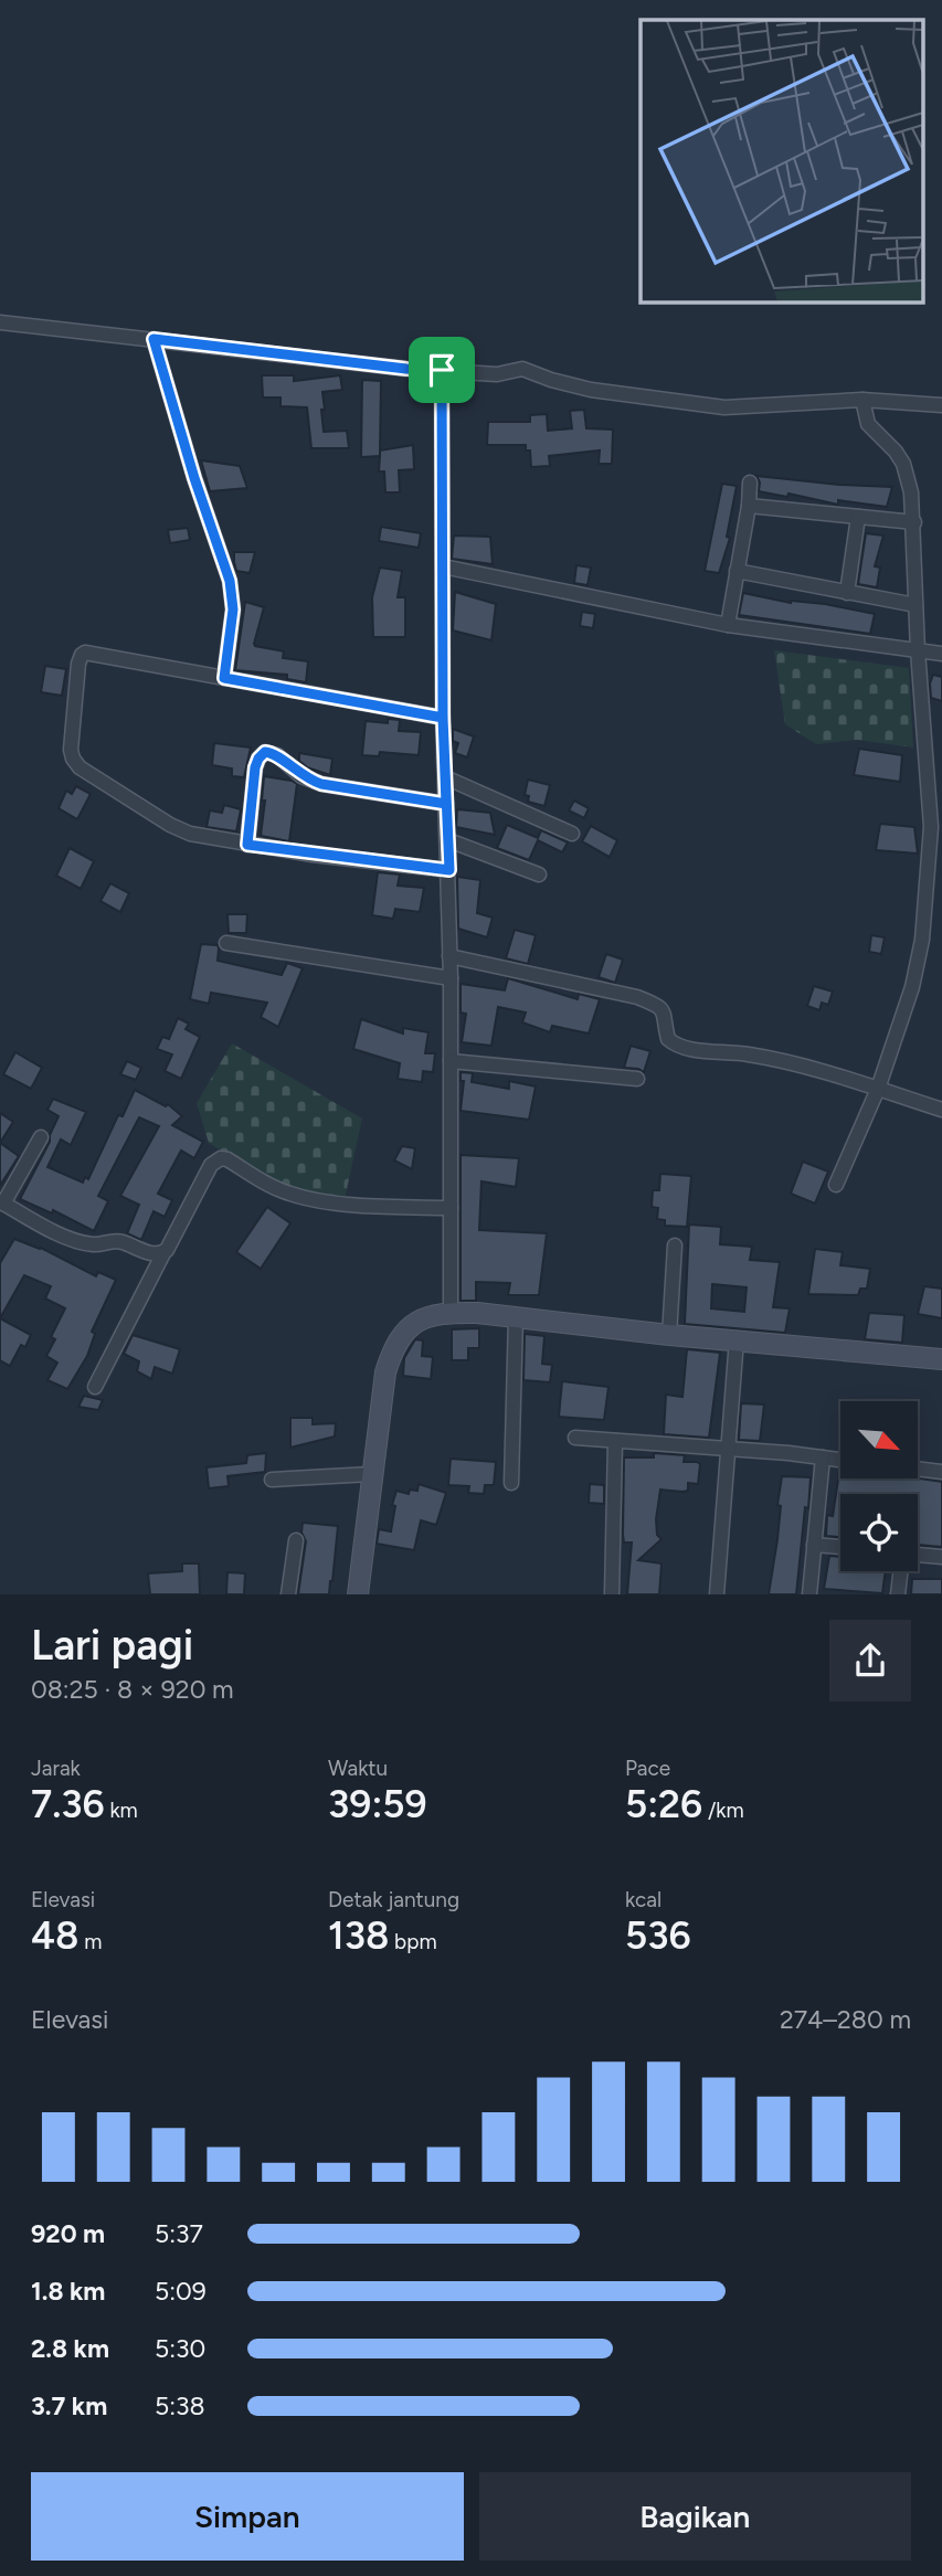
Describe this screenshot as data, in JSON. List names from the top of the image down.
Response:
{
  "north": "bottom right",
  "page": {
    "heading": ["Lari pagi", "08:25 · 8 × 920 m"],
    "stats": [
      ["Jarak", "7.36 km"],
      ["Waktu", "39:59"],
      ["Pace", "5:26 /km"],
      ["Elevasi", "48 m"],
      ["Detak jantung", "138 bpm"],
      ["kcal", "536"]
    ],
    "chart": ["Elevasi", "274–280 m"],
    "list": [
      {
        "name": "920 m",
        "note": "5:37"
      },
      {
        "name": "1.8 km",
        "note": "5:09"
      },
      {
        "name": "2.8 km",
        "note": "5:30"
      },
      {
        "name": "3.7 km",
        "note": "5:38"
      }
    ],
    "buttons": ["Simpan", "Bagikan"]
  }
}
